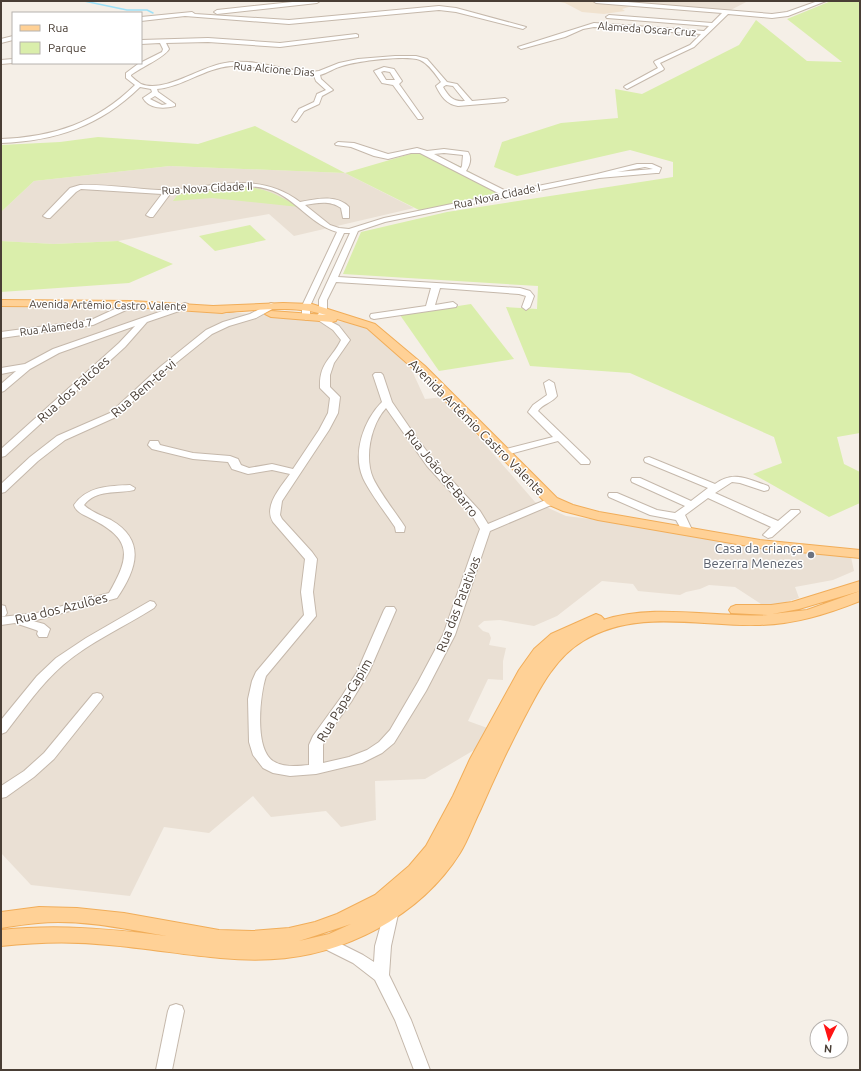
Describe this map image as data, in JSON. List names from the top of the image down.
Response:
{
  "streets": {
    "main road": ["Avenida Artêmio Castro Valente"],
    "street": [
      "Alameda Oscar Cruz",
      "Rua Alcione Dias",
      "Rua Nova Cidade II",
      "Rua Nova Cidade I",
      "Rua Alameda 7",
      "Rua Bem-te-vi",
      "Rua dos Falcões",
      "Rua João-de-Barro",
      "Rua das Patativas",
      "Rua dos Azulões",
      "Rua Papa-Capim"
    ]
  },
  "crossings": [
    ["Rua Nova Cidade II", "Rua Nova Cidade I"],
    ["Avenida Artêmio Castro Valente", "Rua Alameda 7"],
    ["Avenida Artêmio Castro Valente", "Rua Bem-te-vi"],
    ["Rua João-de-Barro", "Rua das Patativas"],
    ["Rua das Patativas", "Rua Papa-Capim"]
  ],
  "places": ["Casa da criança Bezerra Menezes"],
  "legend": ["Rua", "Parque"],
  "north": "bottom"
}
